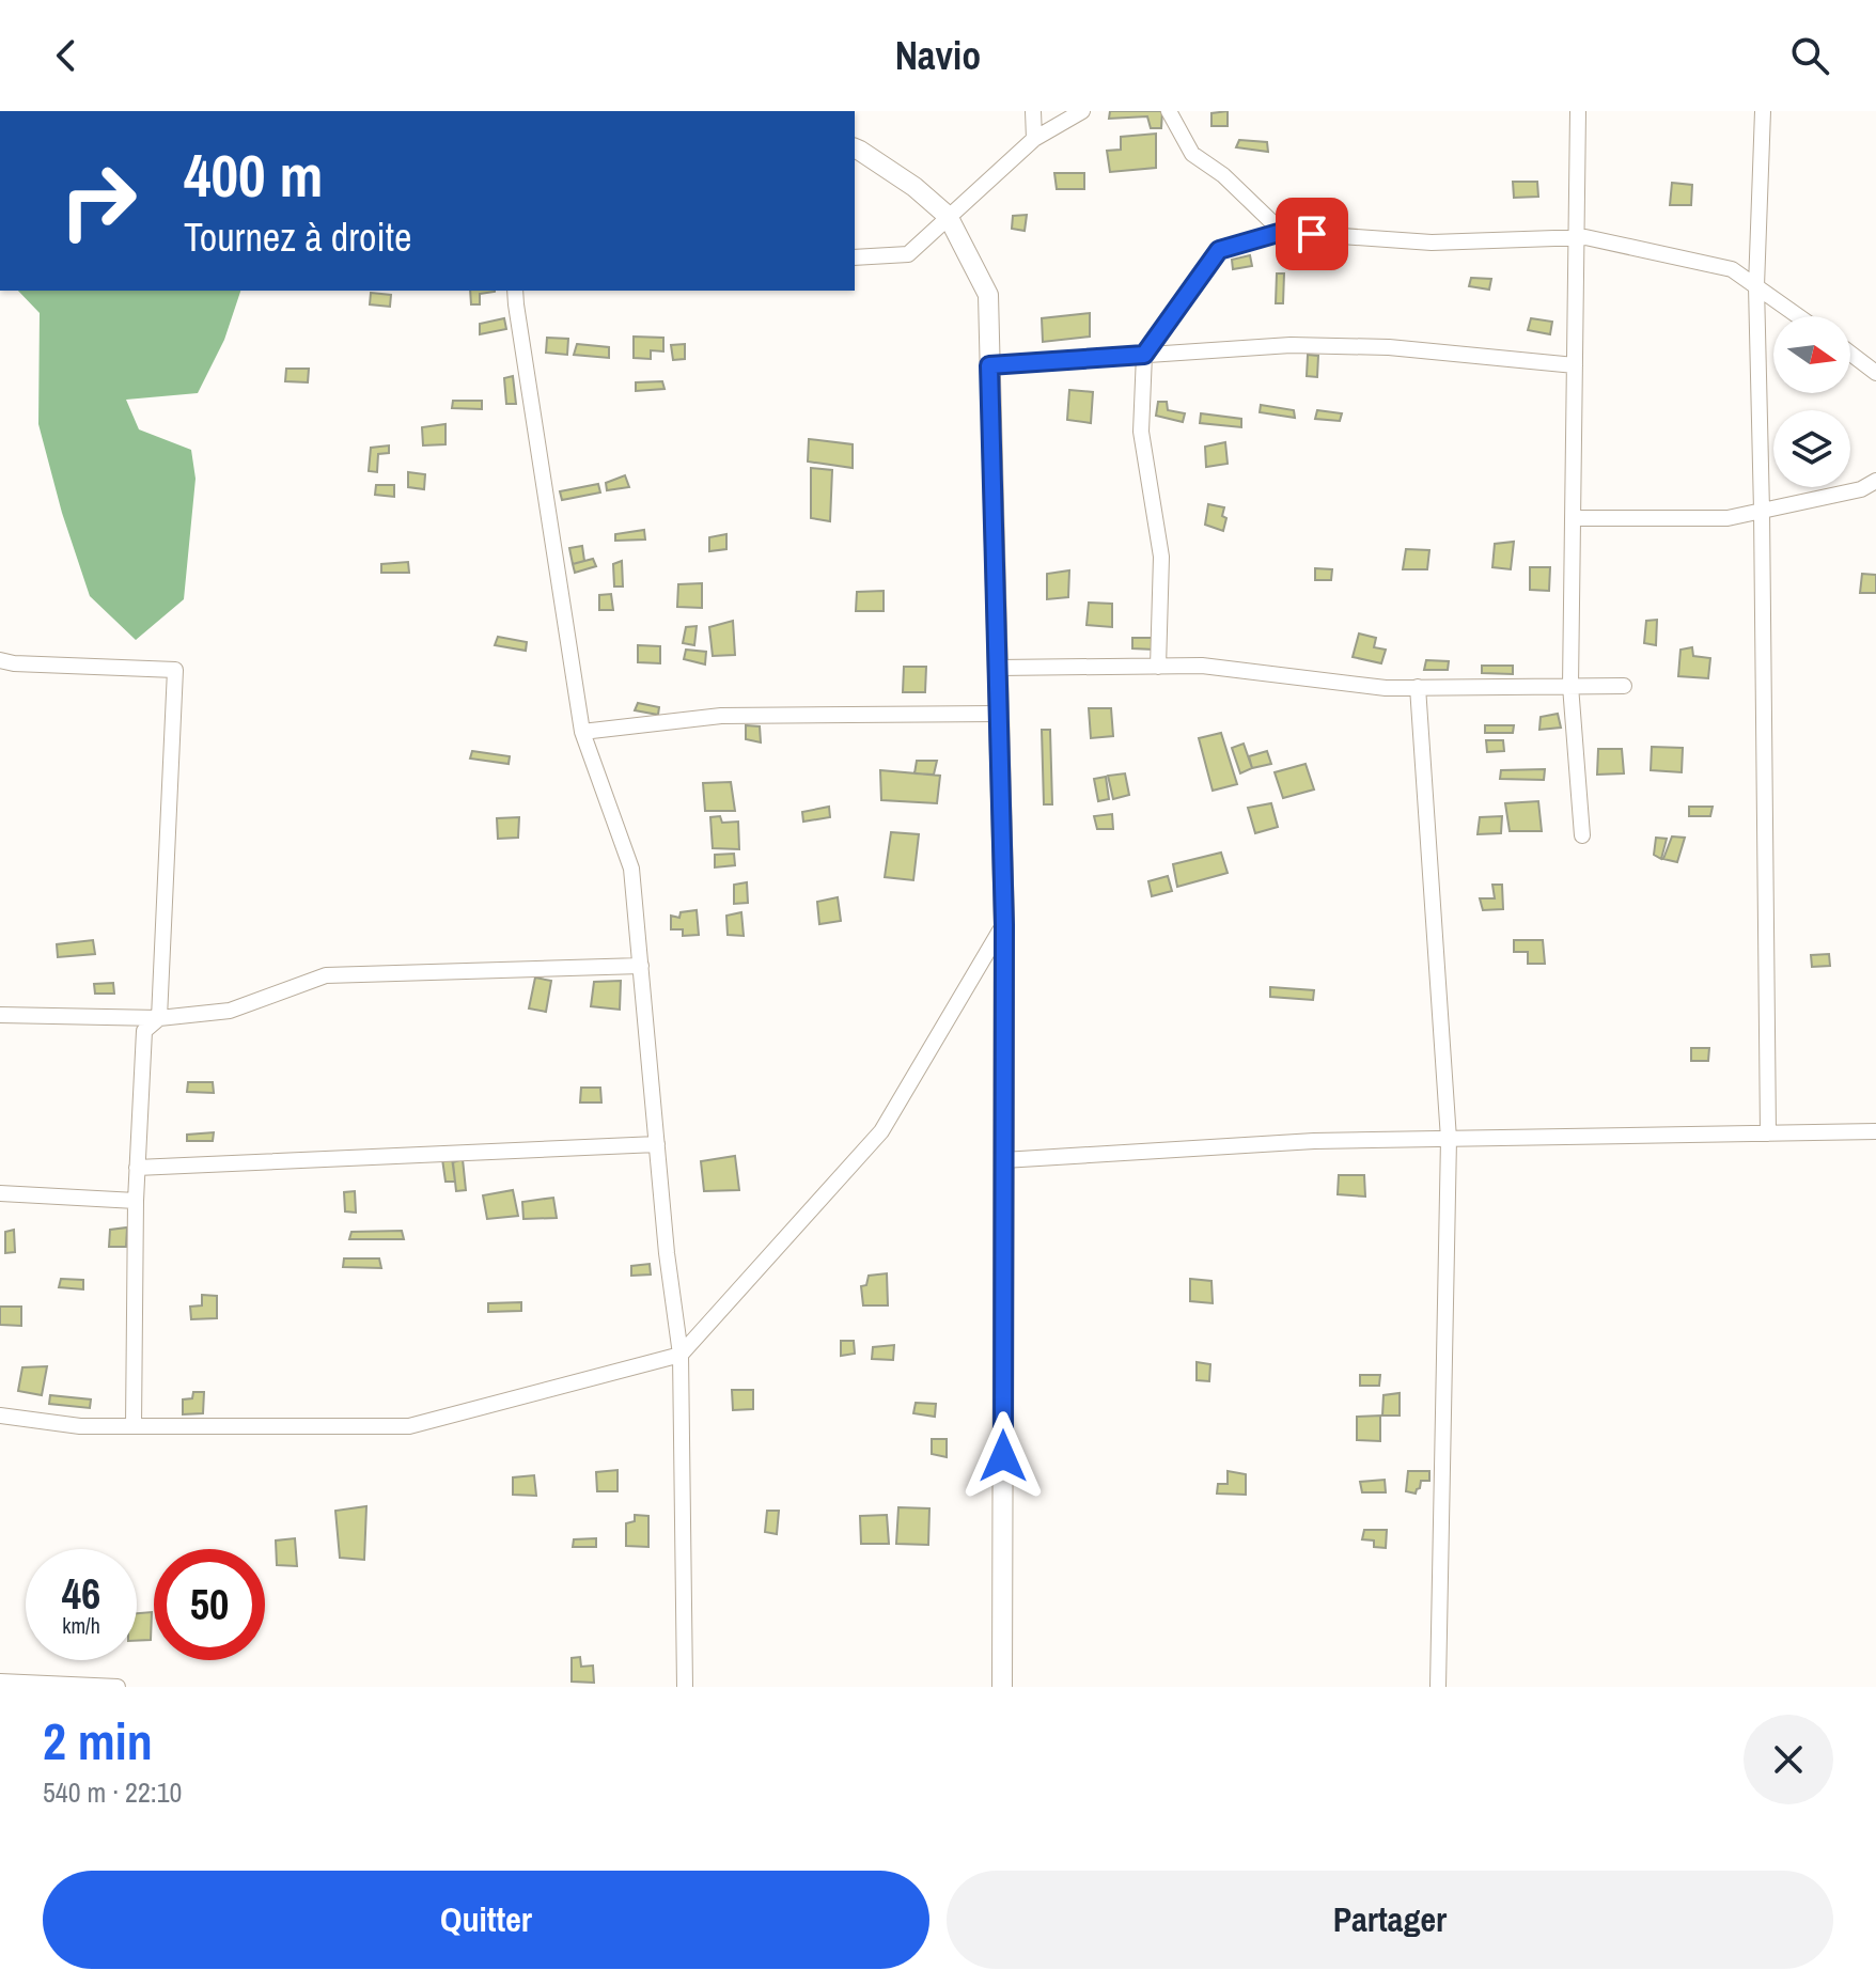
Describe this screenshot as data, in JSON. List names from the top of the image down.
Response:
{
  "north": "right",
  "page": {
    "header": "Navio",
    "turn": ["400 m", "Tournez à droite"],
    "speed": "46 km/h",
    "limit": "50",
    "heading": ["2 min", "540 m · 22:10"],
    "buttons": ["Quitter", "Partager"]
  }
}
